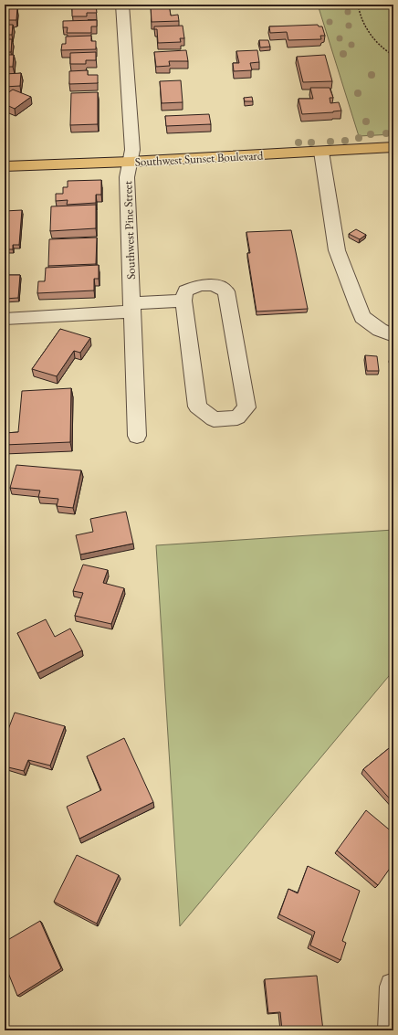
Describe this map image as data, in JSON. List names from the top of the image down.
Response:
{
  "streets": {
    "main road": ["Southwest Sunset Boulevard"],
    "street": ["Southwest Pine Street"]
  },
  "crossings": [
    ["Southwest Sunset Boulevard", "Southwest Pine Street"]
  ]
}
